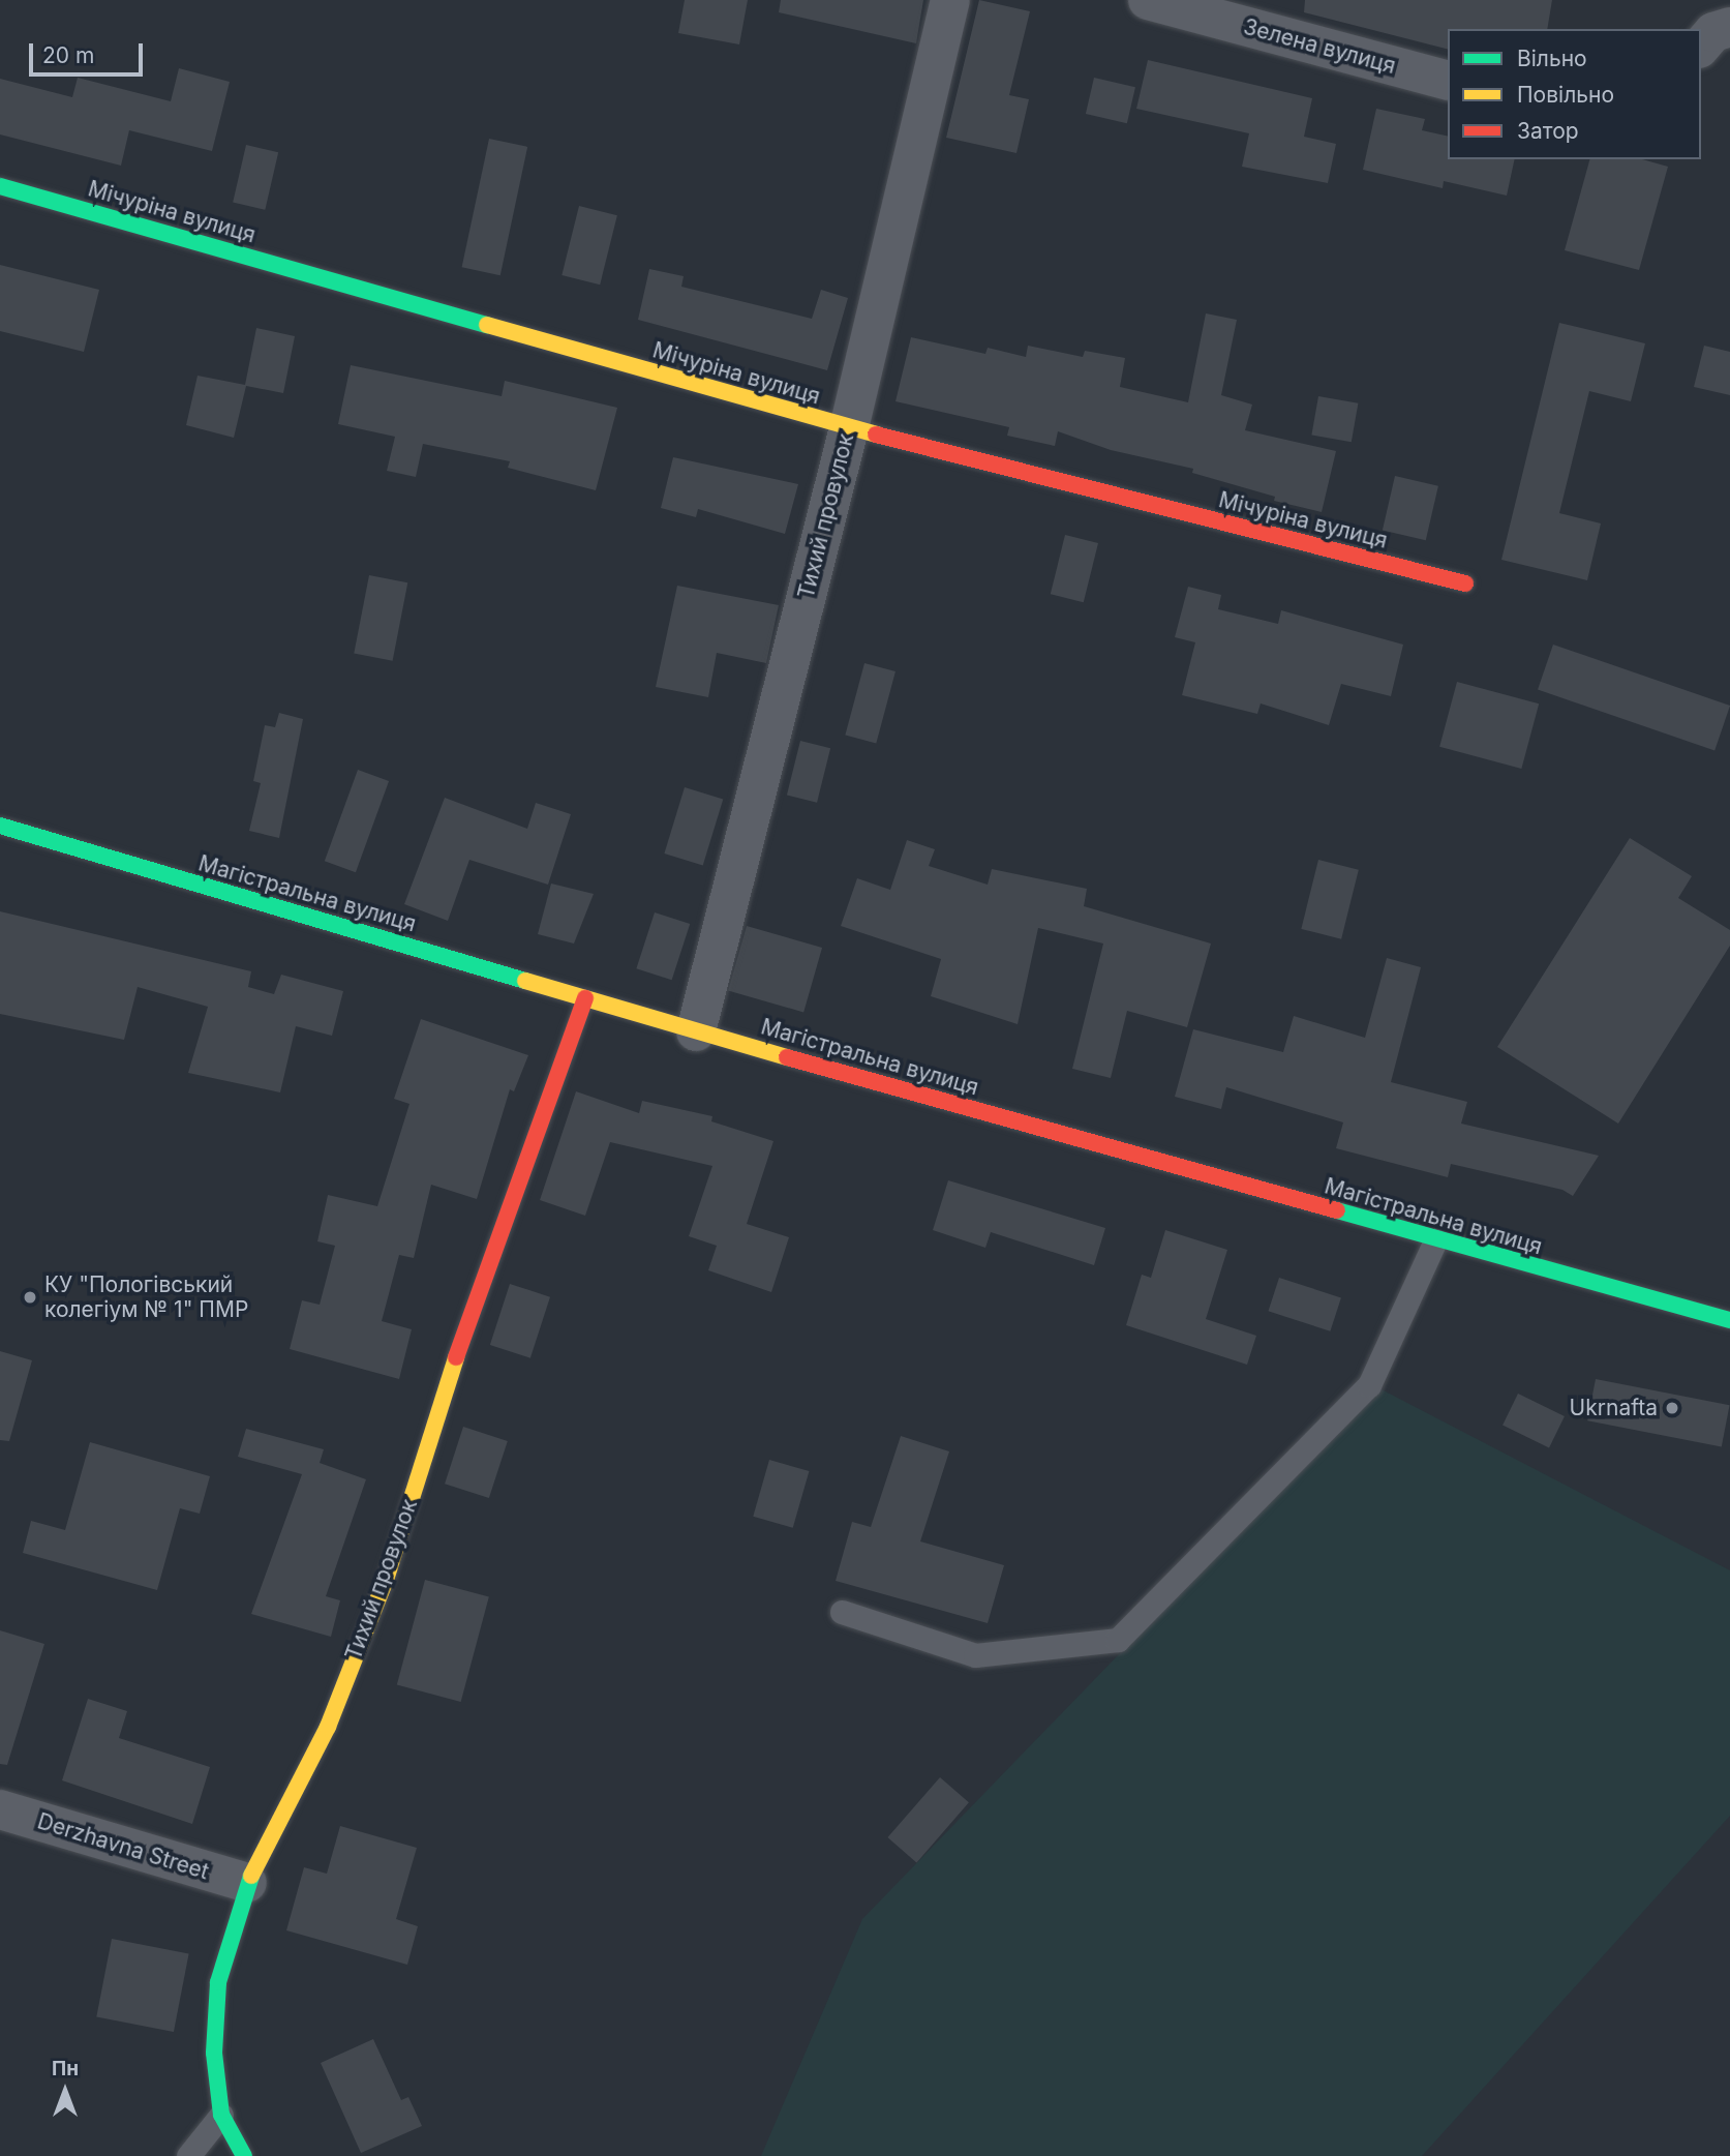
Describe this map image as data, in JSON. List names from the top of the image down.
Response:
{
  "streets": {
    "street": [
      "Зелена вулиця",
      "Мічуріна вулиця",
      "Тихий провулок",
      "Магістральна вулиця",
      "Derzhavna Street"
    ]
  },
  "crossings": [
    ["Мічуріна вулиця", "Тихий провулок"],
    ["Тихий провулок", "Магістральна вулиця"],
    ["Тихий провулок", "Derzhavna Street"]
  ],
  "places": ["КУ \"Пологівський колегіум № 1\" ПМР", "Ukrnafta"],
  "legend": ["Вільно", "Повільно", "Затор"],
  "scale_bar": "20 m",
  "north": "top"
}
